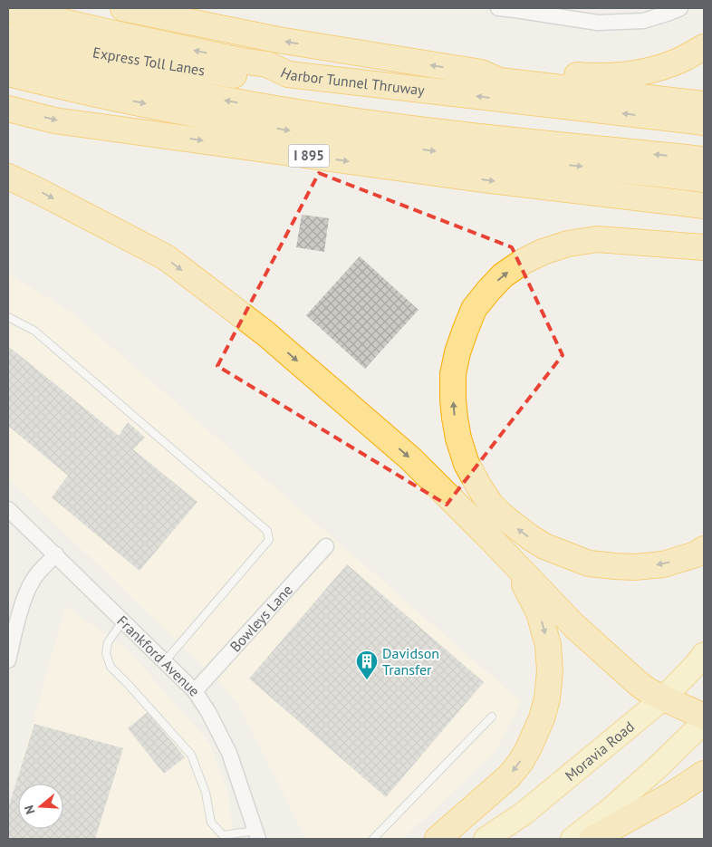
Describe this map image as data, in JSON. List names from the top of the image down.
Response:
{
  "streets": {
    "highway": ["Express Toll Lanes", "Harbor Tunnel Thruway", "I 895"],
    "main road": ["Moravia Road"],
    "street": ["Bowleys Lane", "Frankford Avenue"]
  },
  "crossings": [
    ["Express Toll Lanes", "Harbor Tunnel Thruway"],
    ["Bowleys Lane", "Frankford Avenue"]
  ],
  "places": {
    "building": ["Davidson Transfer"]
  },
  "north": "left"
}
